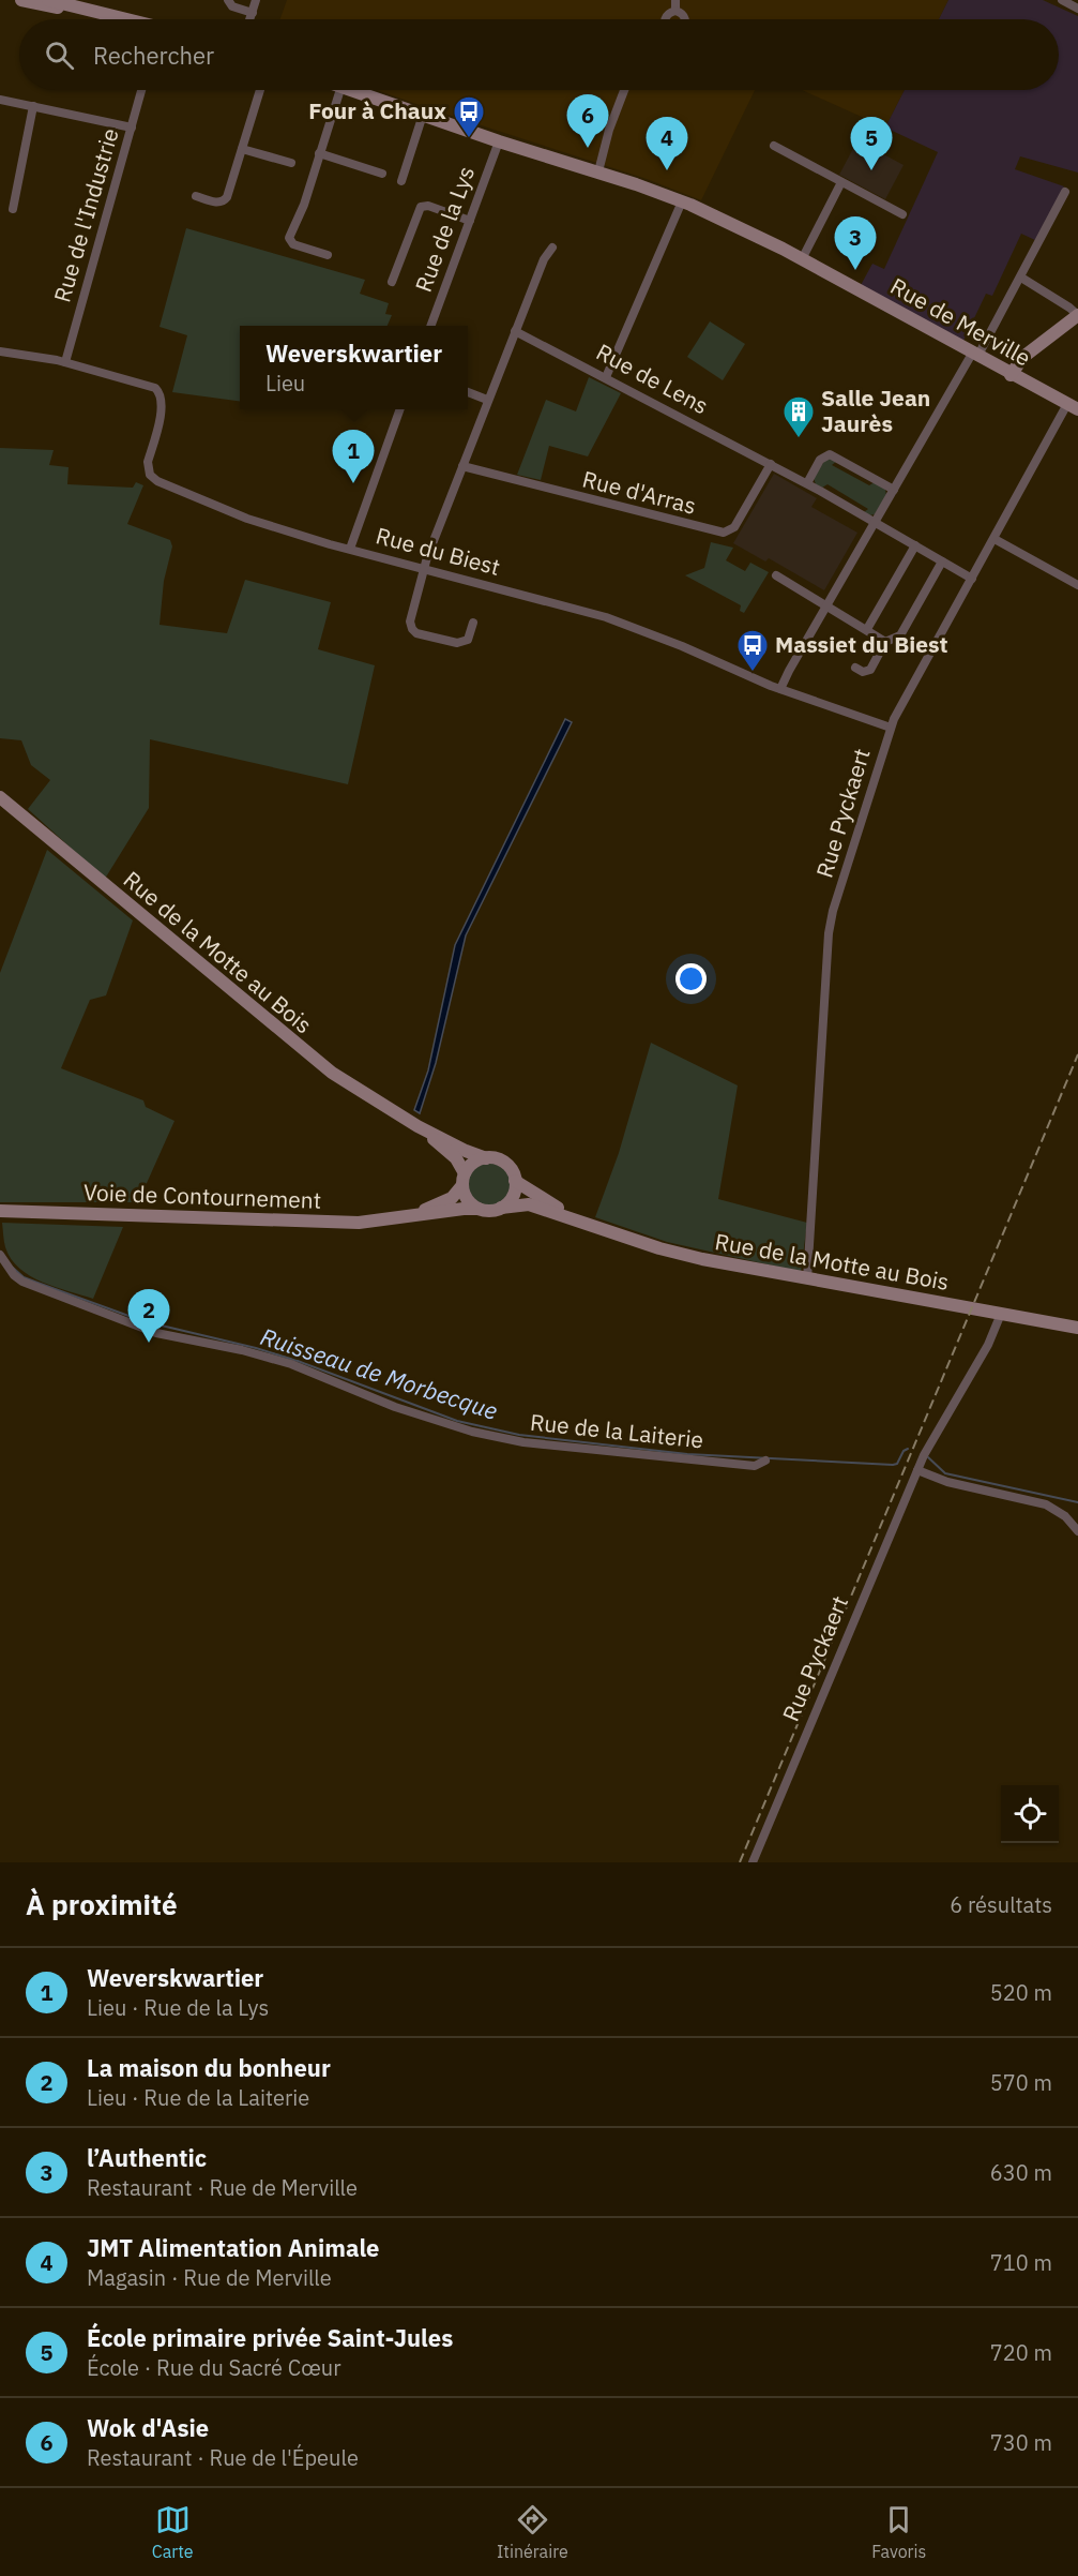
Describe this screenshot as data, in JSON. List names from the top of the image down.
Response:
{
  "streets": {
    "street": [
      "Rue de l'Industrie",
      "Rue de la Lys",
      "Rue de Merville",
      "Rue de Lens",
      "Rue d'Arras",
      "Rue du Biest",
      "Rue Pyckaert",
      "Rue de la Motte au Bois",
      "Voie de Contournement",
      "Rue de la Laiterie"
    ]
  },
  "crossings": [
    ["Rue de l'Industrie", "Rue du Biest"],
    ["Rue de la Lys", "Rue de Merville"],
    ["Rue de Merville", "Rue Pyckaert"],
    ["Rue de Lens", "Rue d'Arras"],
    ["Rue de Lens", "Rue Pyckaert"],
    ["Rue du Biest", "Rue Pyckaert"],
    ["Rue Pyckaert", "Rue de la Motte au Bois"]
  ],
  "water": ["Ruisseau de Morbecque"],
  "places": {
    "bus stop": ["Four à Chaux", "Massiet du Biest"],
    "building": ["Salle Jean Jaurès"]
  },
  "page": {
    "search": "Rechercher",
    "pins": [
      "6",
      "4",
      "5",
      "3",
      "1",
      "2"
    ],
    "popup": ["Weverskwartier", "Lieu"],
    "heading": ["À proximité", "6 résultats"],
    "list": [
      {
        "mark": "1",
        "name": "Weverskwartier",
        "note": "Lieu · Rue de la Lys",
        "value": "520 m"
      },
      {
        "mark": "2",
        "name": "La maison du bonheur",
        "note": "Lieu · Rue de la Laiterie",
        "value": "570 m"
      },
      {
        "mark": "3",
        "name": "l’Authentic",
        "note": "Restaurant · Rue de Merville",
        "value": "630 m"
      },
      {
        "mark": "4",
        "name": "JMT Alimentation Animale",
        "note": "Magasin · Rue de Merville",
        "value": "710 m"
      },
      {
        "mark": "5",
        "name": "École primaire privée Saint-Jules",
        "note": "École · Rue du Sacré Cœur",
        "value": "720 m"
      },
      {
        "mark": "6",
        "name": "Wok d'Asie",
        "note": "Restaurant · Rue de l'Épeule",
        "value": "730 m"
      }
    ],
    "nav": ["Carte", "Itinéraire", "Favoris"]
  }
}
